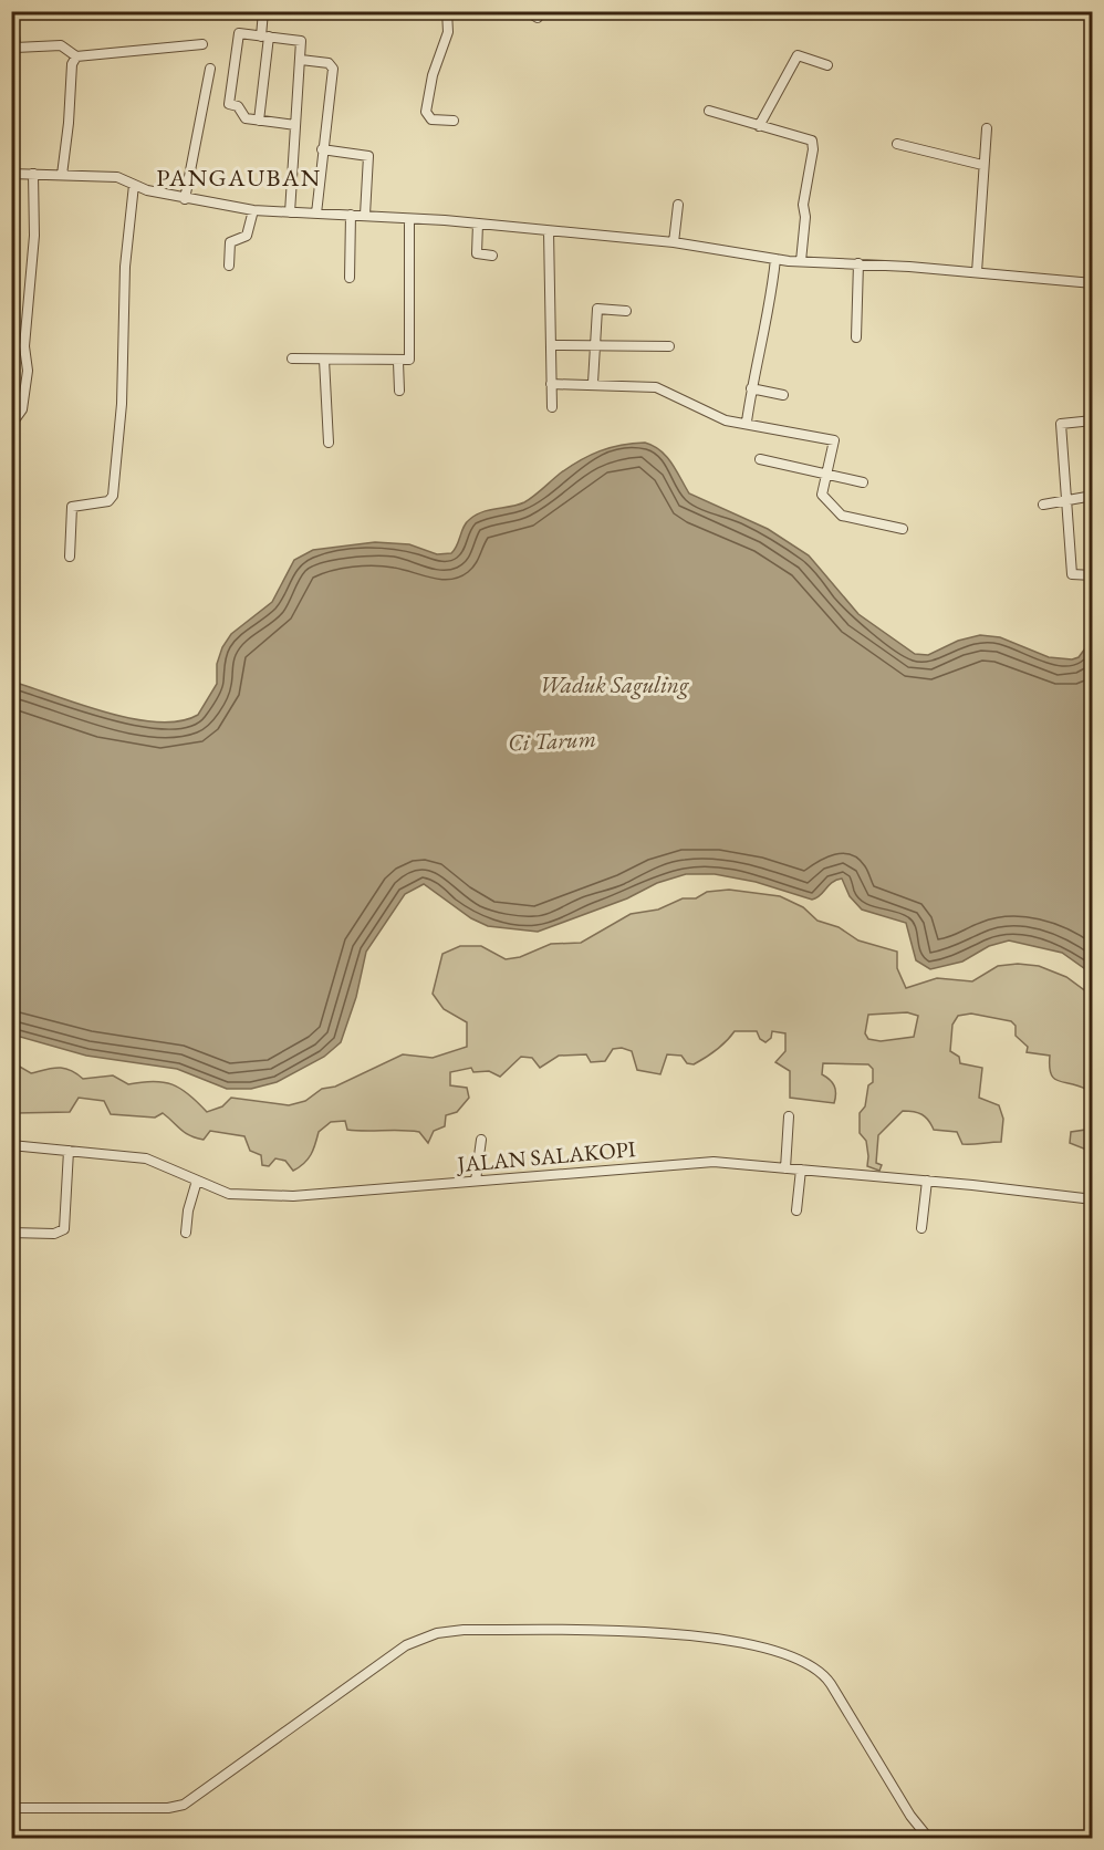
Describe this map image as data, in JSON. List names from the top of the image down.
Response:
{
  "streets": {
    "street": ["JALAN SALAKOPI"]
  },
  "districts": ["PANGAUBAN"],
  "water": ["Waduk Saguling", "Ci Tarum"]
}
